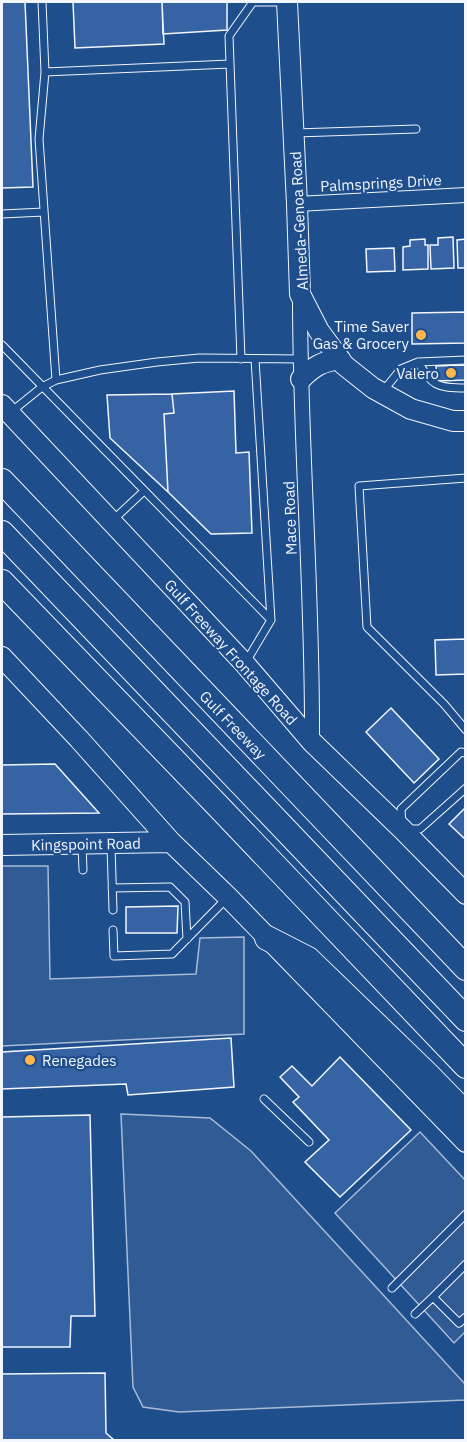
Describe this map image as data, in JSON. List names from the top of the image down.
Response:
{
  "streets": {
    "highway": ["Gulf Freeway"],
    "main road": ["Almeda-Genoa Road", "Gulf Freeway Frontage Road", "Kingspoint Road"],
    "street": ["Palmsprings Drive", "Mace Road"]
  },
  "crossings": [
    ["Palmsprings Drive", "Almeda-Genoa Road"],
    ["Almeda-Genoa Road", "Mace Road"],
    ["Mace Road", "Gulf Freeway Frontage Road"]
  ],
  "places": ["Time Saver Gas & Grocery", "Valero", "Renegades"]
}
